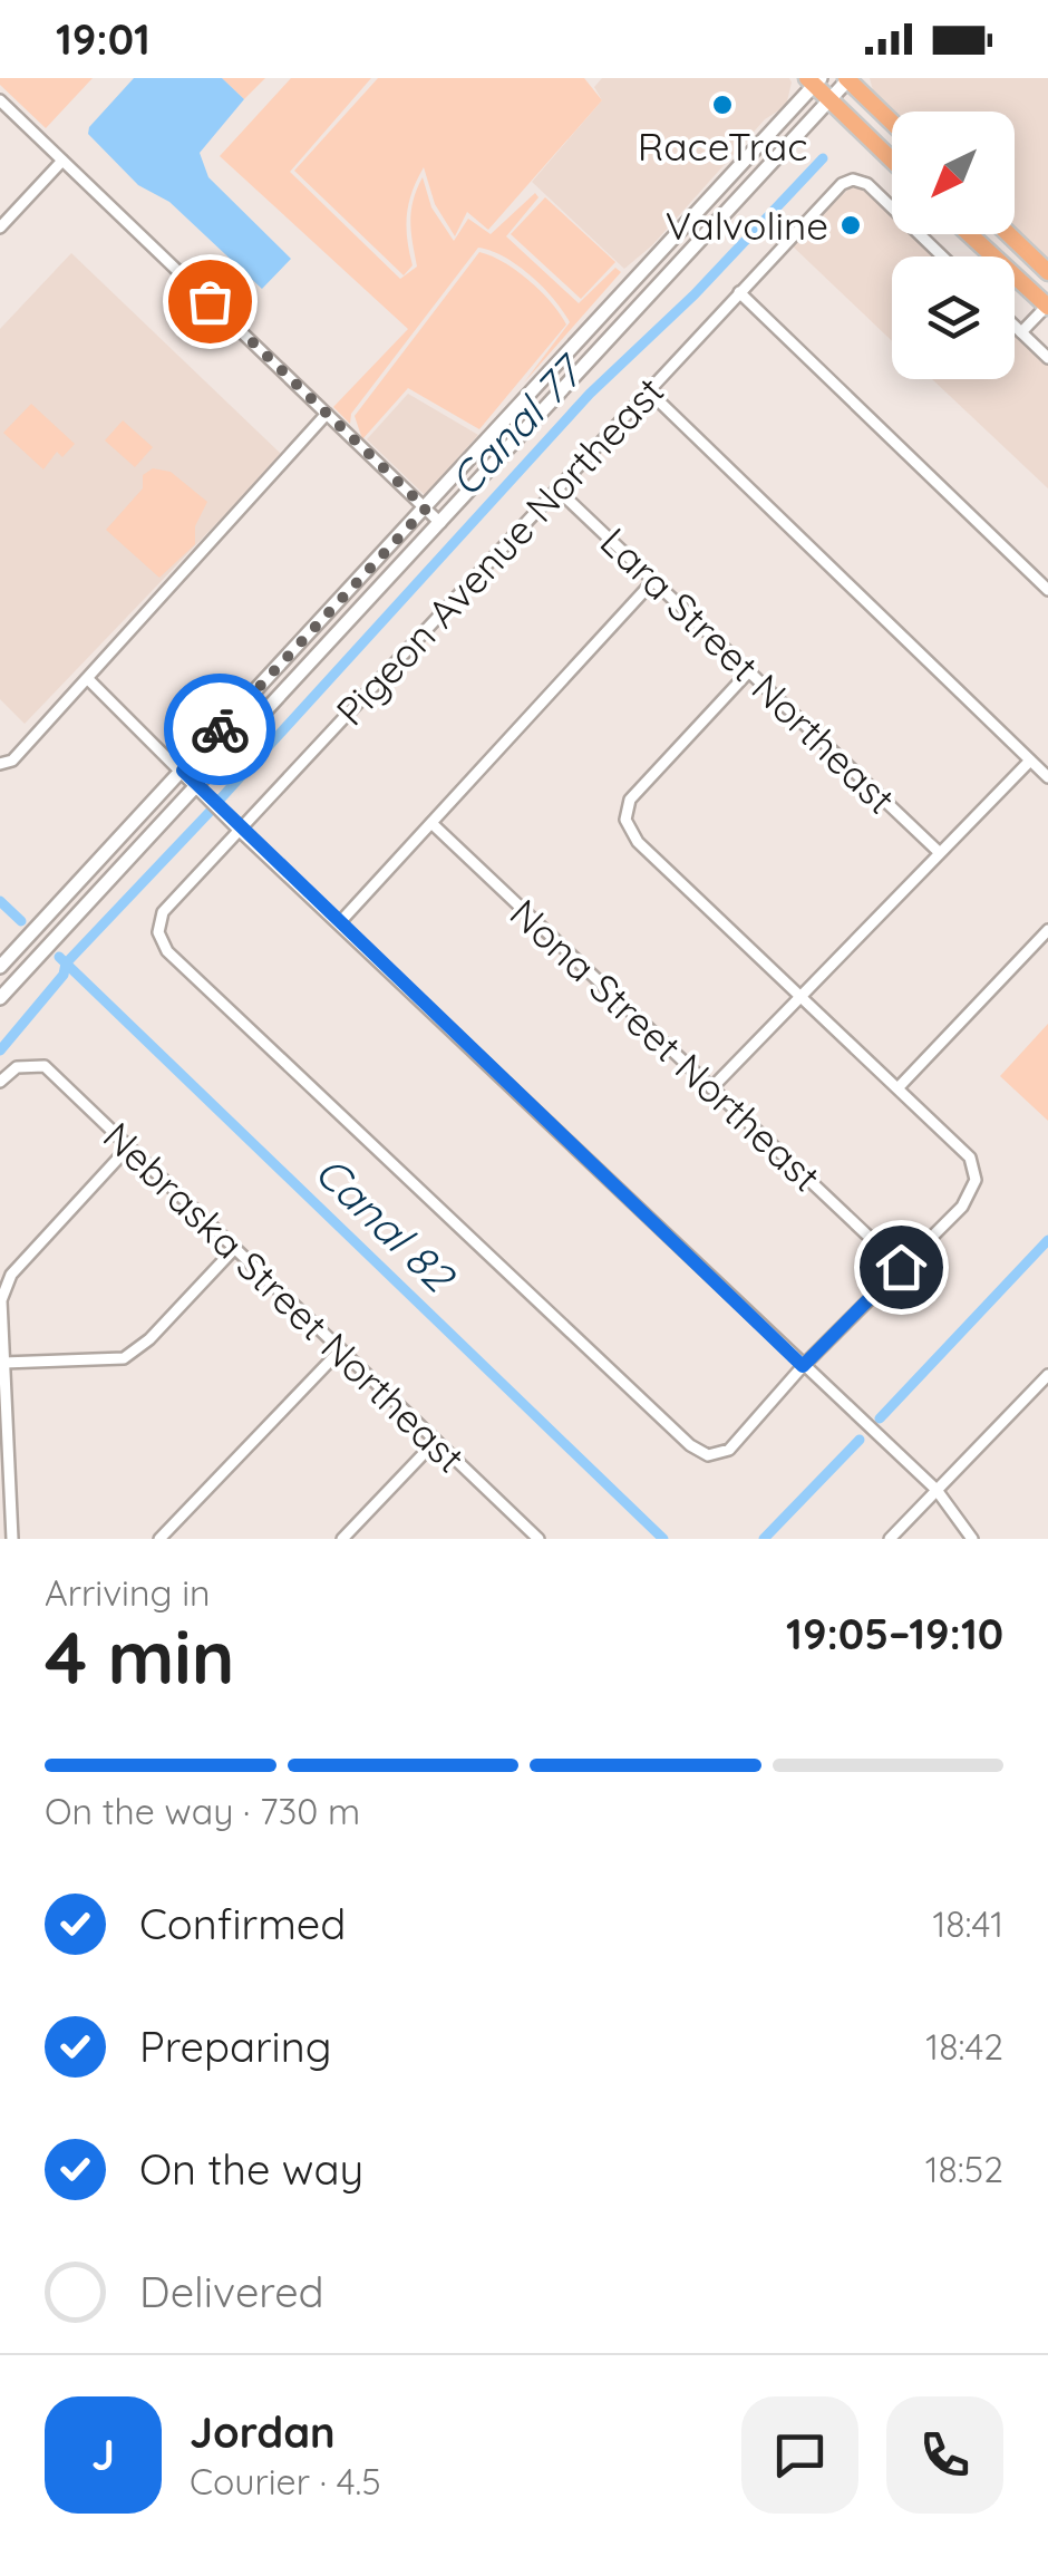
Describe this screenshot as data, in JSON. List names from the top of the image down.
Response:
{
  "streets": {
    "street": [
      "Pigeon Avenue Northeast",
      "Lara Street Northeast",
      "Nona Street Northeast",
      "Nebraska Street Northeast"
    ]
  },
  "crossings": [
    ["Pigeon Avenue Northeast", "Lara Street Northeast"]
  ],
  "water": ["Canal 77", "Canal 82"],
  "places": ["RaceTrac", "Valvoline"],
  "north": "bottom left",
  "page": {
    "status": "19:01",
    "heading": ["4 min", "Arriving in", "19:05–19:10"],
    "panel": ["Jordan", "Courier · 4.5"],
    "bar": "On the way · 730 m",
    "list": [
      ["Confirmed", "18:41"],
      ["Preparing", "18:42"],
      ["On the way", "18:52"],
      "Delivered"
    ],
    "round": "J"
  }
}
